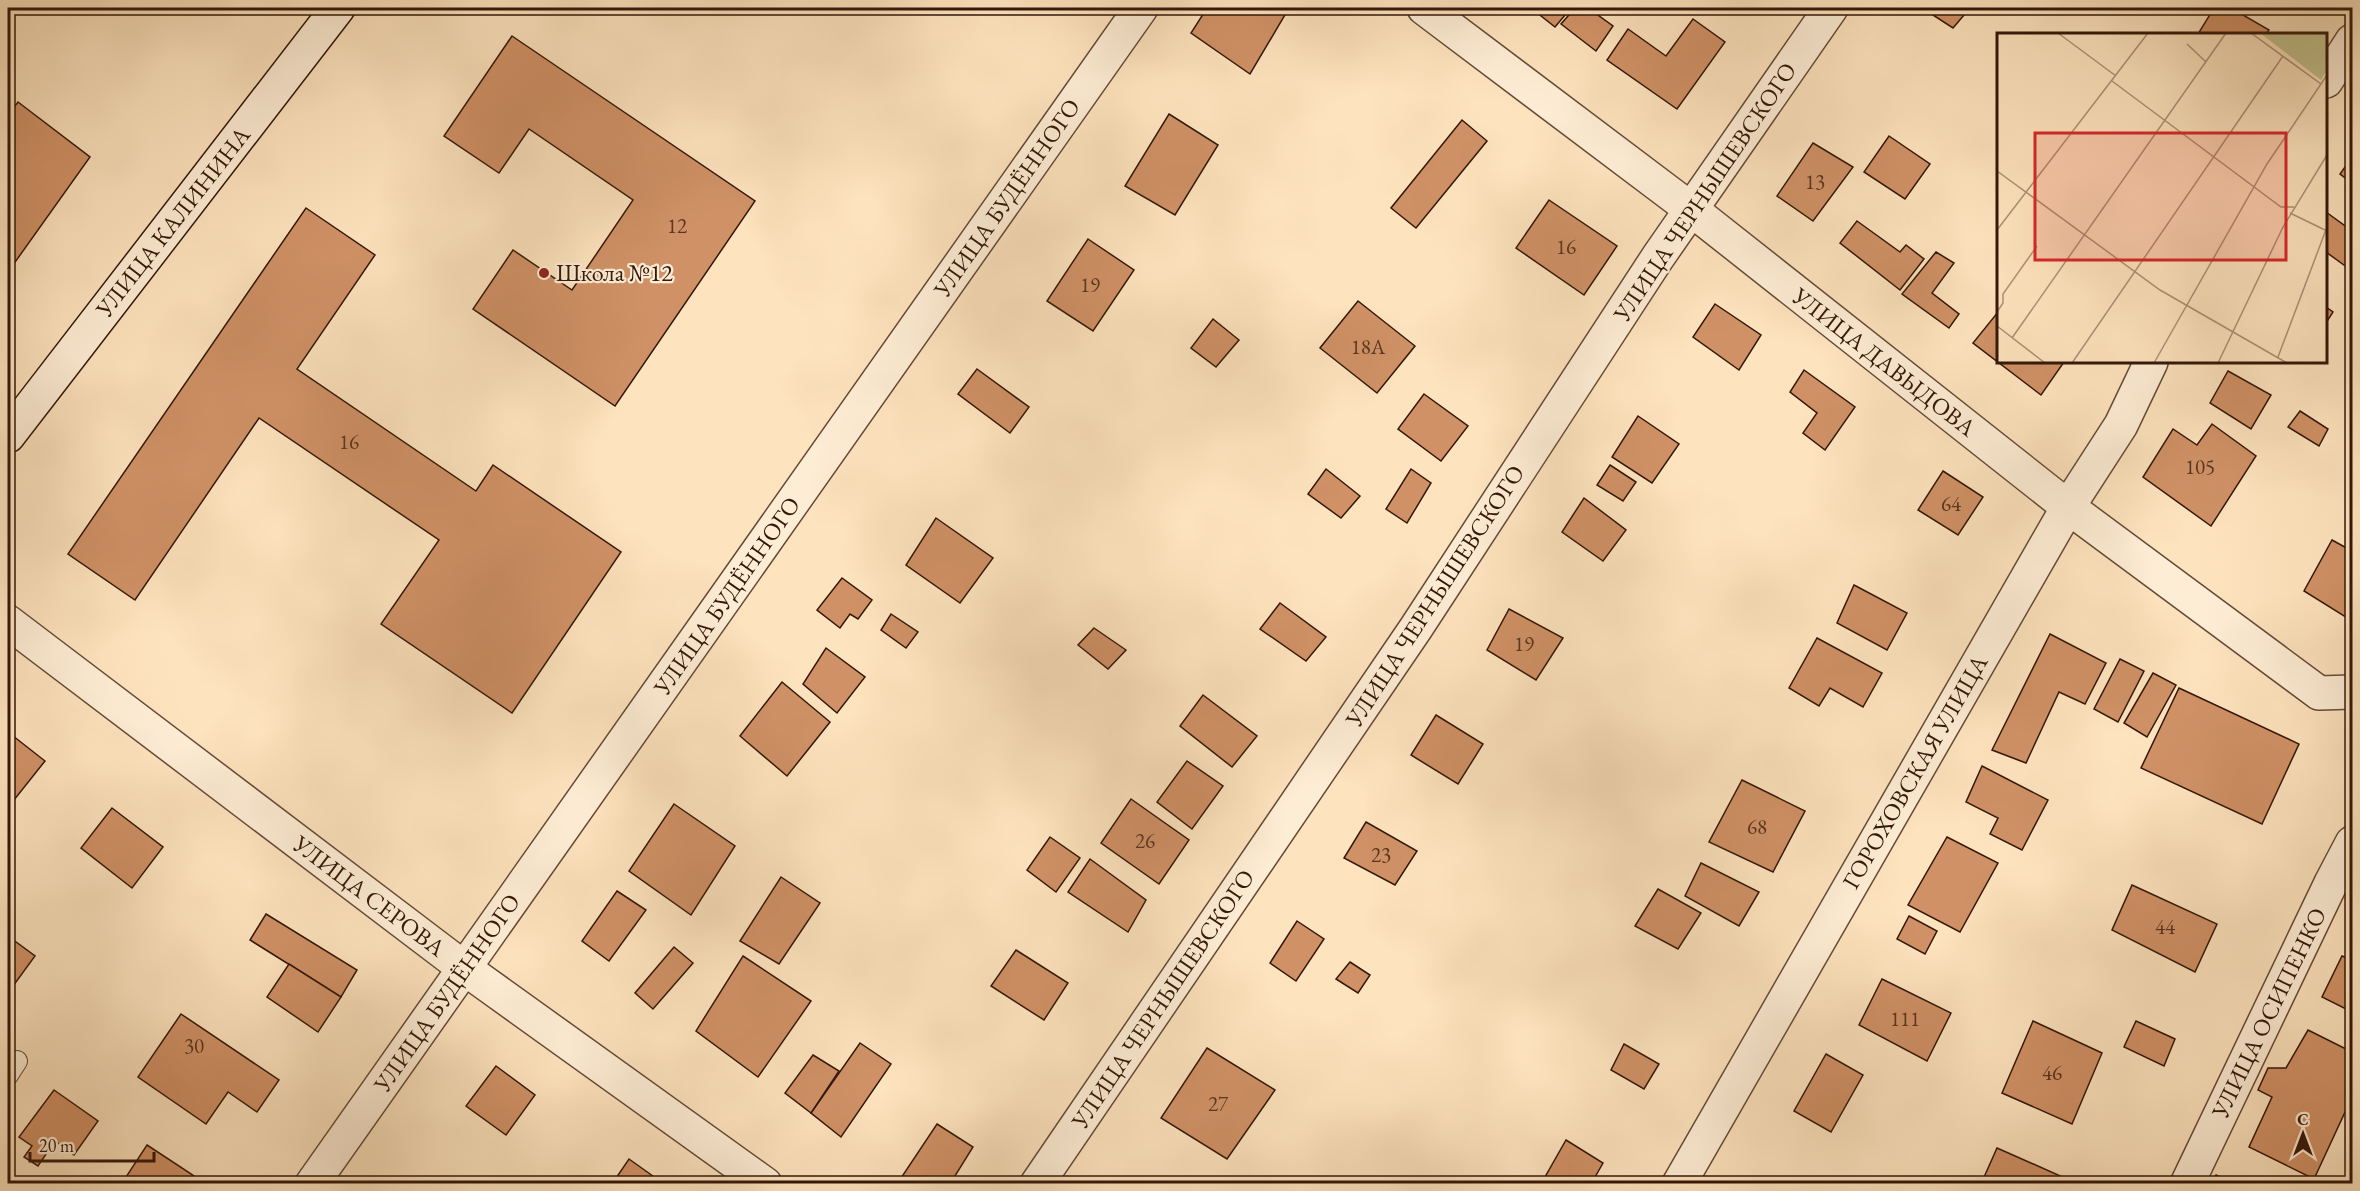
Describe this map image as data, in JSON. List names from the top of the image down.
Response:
{
  "streets": {
    "street": [
      "УЛИЦА ЧЕРНЫШЕВСКОГО",
      "УЛИЦА БУДЁННОГО",
      "УЛИЦА КАЛИНИНА",
      "УЛИЦА ДАВЫДОВА",
      "ГОРОХОВСКАЯ УЛИЦА",
      "УЛИЦА СЕРОВА",
      "УЛИЦА ОСИПЕНКО"
    ]
  },
  "crossings": [
    ["УЛИЦА ЧЕРНЫШЕВСКОГО", "УЛИЦА ДАВЫДОВА"],
    ["УЛИЦА БУДЁННОГО", "УЛИЦА СЕРОВА"],
    ["УЛИЦА ДАВЫДОВА", "ГОРОХОВСКАЯ УЛИЦА"]
  ],
  "places": ["Школа №12"],
  "house_numbers": [
    "13",
    "12",
    "16",
    "19",
    "18А",
    "16",
    "105",
    "64",
    "19",
    "68",
    "26",
    "23",
    "44",
    "111",
    "30",
    "46",
    "27"
  ],
  "scale_bar": "20 m",
  "north": "top"
}
